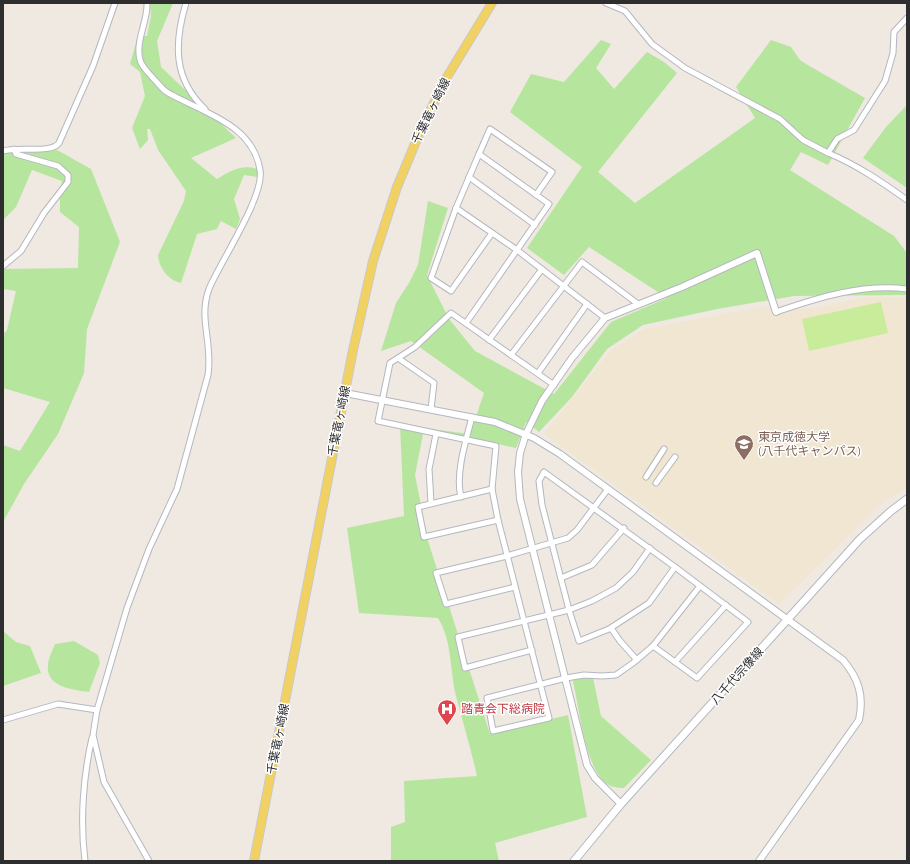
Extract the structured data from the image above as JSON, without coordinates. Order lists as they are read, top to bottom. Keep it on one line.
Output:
{"streets":{"main road":["千葉竜ヶ崎線","八千代宗像線"]},"places":{"school or university":["東京成徳大学 (八千代キャンパス)"],"hospital":["踏青会下総病院"]}}
